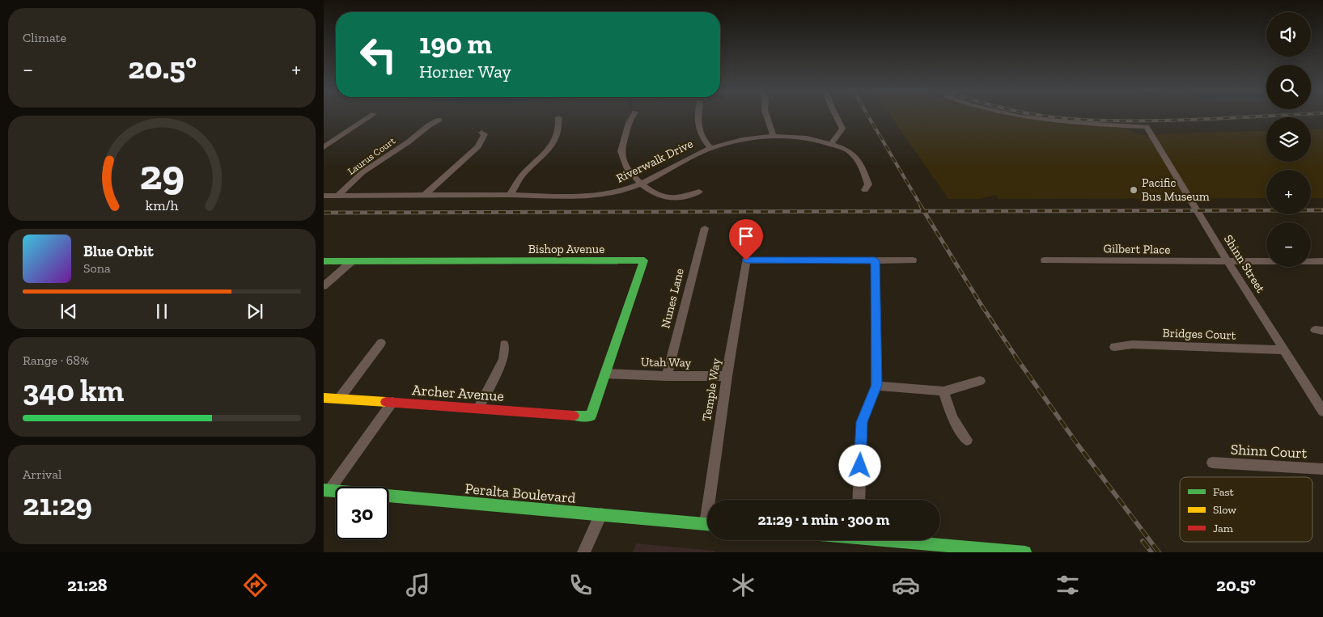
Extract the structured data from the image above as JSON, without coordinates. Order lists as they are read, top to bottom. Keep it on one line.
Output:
{"streets":{"street":["Laurus Court","Riverwalk Drive","Bishop Avenue","Gilbert Place","Shinn Street","Nunes Lane","Bridges Court","Utah Way","Temple Way","Archer Avenue","Shinn Court","Peralta Boulevard"]},"crossings":[["Laurus Court","Riverwalk Drive"],["Bishop Avenue","Utah Way"],["Bishop Avenue","Archer Avenue"],["Gilbert Place","Shinn Street"],["Shinn Street","Bridges Court"],["Nunes Lane","Utah Way"],["Utah Way","Temple Way"]],"places":["Pacific Bus Museum"],"legend":["Fast","Slow","Jam"],"page":{"tile":["Climate",["Range · 68%","340 km"],["Arrival","21:29"]],"map_buttons":["+","−"],"turn":["190 m","Horner Way"],"heat":["−","20.5°","+"],"song":["Blue Orbit","Sona"],"limit":"30","trip":"21:29 · 1 min · 300 m","tabs":["21:28","20.5°"],"gauge":["29","km/h"]}}
